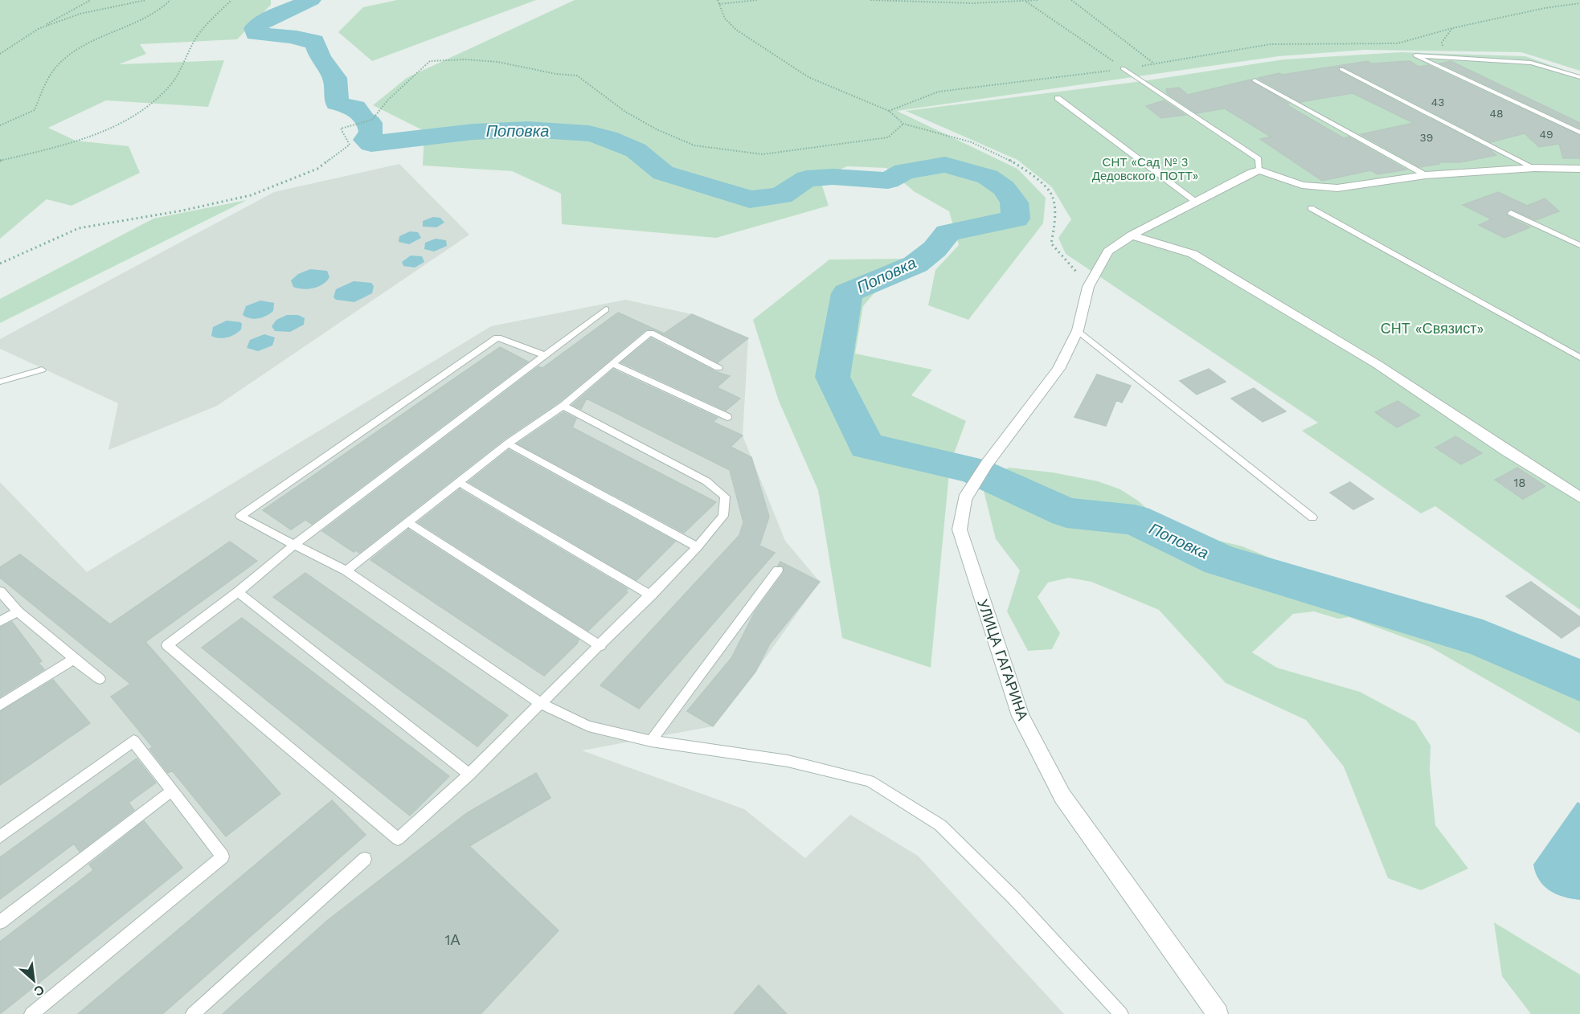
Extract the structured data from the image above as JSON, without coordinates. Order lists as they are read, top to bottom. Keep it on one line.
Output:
{"streets":{"street":["УЛИЦА ГАГАРИНА"]},"water":["Поповка"],"parks":["СНТ «Сад № 3 Дедовского ПОТТ»","СНТ «Связист»"],"house_numbers":["43","48","49","39","18","1А"],"north":"bottom right"}
